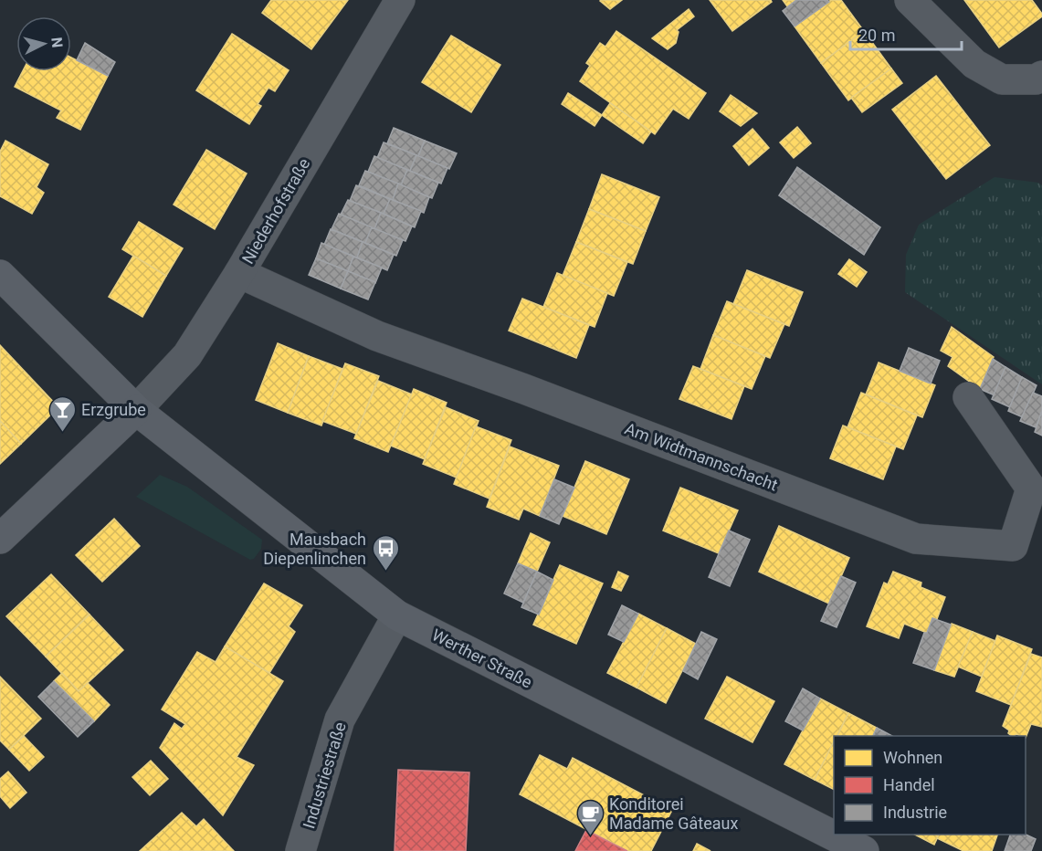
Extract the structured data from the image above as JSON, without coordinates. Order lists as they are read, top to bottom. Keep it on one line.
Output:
{"streets":{"street":["Niederhofstraße","Am Widtmannschacht","Werther Straße","Industriestraße"]},"crossings":[["Niederhofstraße","Am Widtmannschacht"],["Niederhofstraße","Werther Straße"],["Werther Straße","Industriestraße"]],"places":{"bar":["Erzgrube"],"bus stop":["Mausbach Diepenlinchen"],"cafe":["Konditorei Madame Gâteaux"]},"legend":["Wohnen","Handel","Industrie"],"scale_bar":"20 m","north":"right"}
